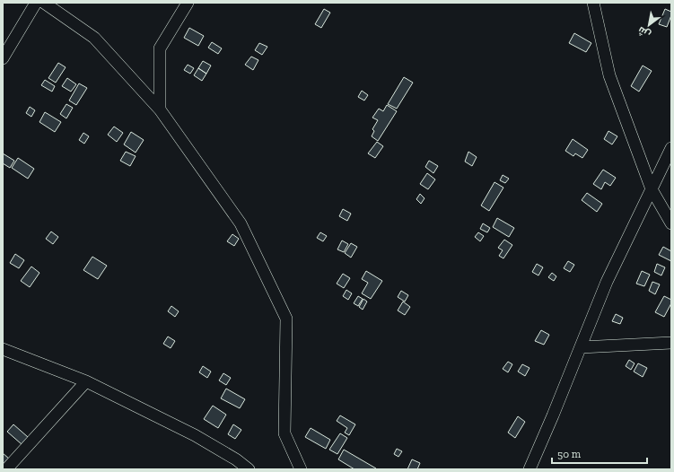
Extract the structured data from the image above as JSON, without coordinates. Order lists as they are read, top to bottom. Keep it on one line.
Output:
{"scale_bar":"50 m","north":"bottom left"}
